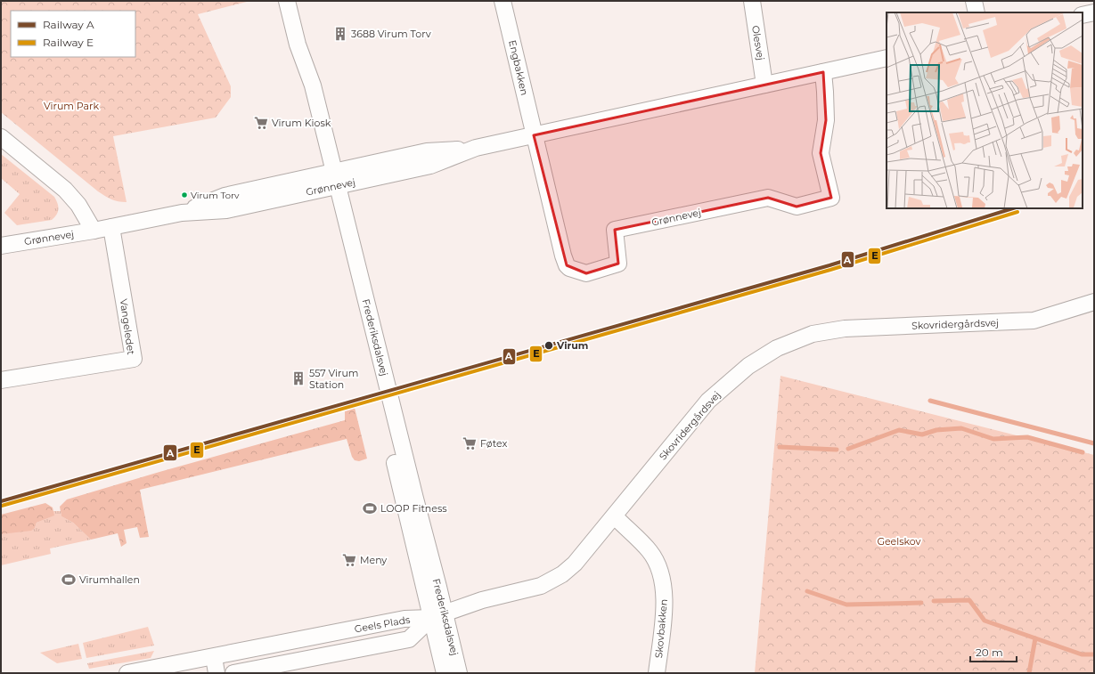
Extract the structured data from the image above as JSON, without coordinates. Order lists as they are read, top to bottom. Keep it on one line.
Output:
{"streets":{"street":["Olesvej","Engbakken","Grønnevej","Skovridergårdsvej","Vangeledet","Frederiksdalsvej","Geels Plads","Skovbakken"]},"crossings":[["Olesvej","Grønnevej"],["Engbakken","Grønnevej"],["Grønnevej","Vangeledet"],["Grønnevej","Frederiksdalsvej"],["Skovridergårdsvej","Frederiksdalsvej"],["Skovridergårdsvej","Geels Plads"],["Skovridergårdsvej","Skovbakken"],["Frederiksdalsvej","Geels Plads"]],"parks":["Virum Park","Geelskov"],"places":{"building":["3688 Virum Torv","557 Virum Station"],"supermarket":["Virum Kiosk","Føtex","Meny"],"other":["Virum Torv","Virum"],"sports":["LOOP Fitness","Virumhallen"]},"lines":["rail line A","rail line E"],"legend":["Railway A","Railway E"],"scale_bar":"20 m"}
